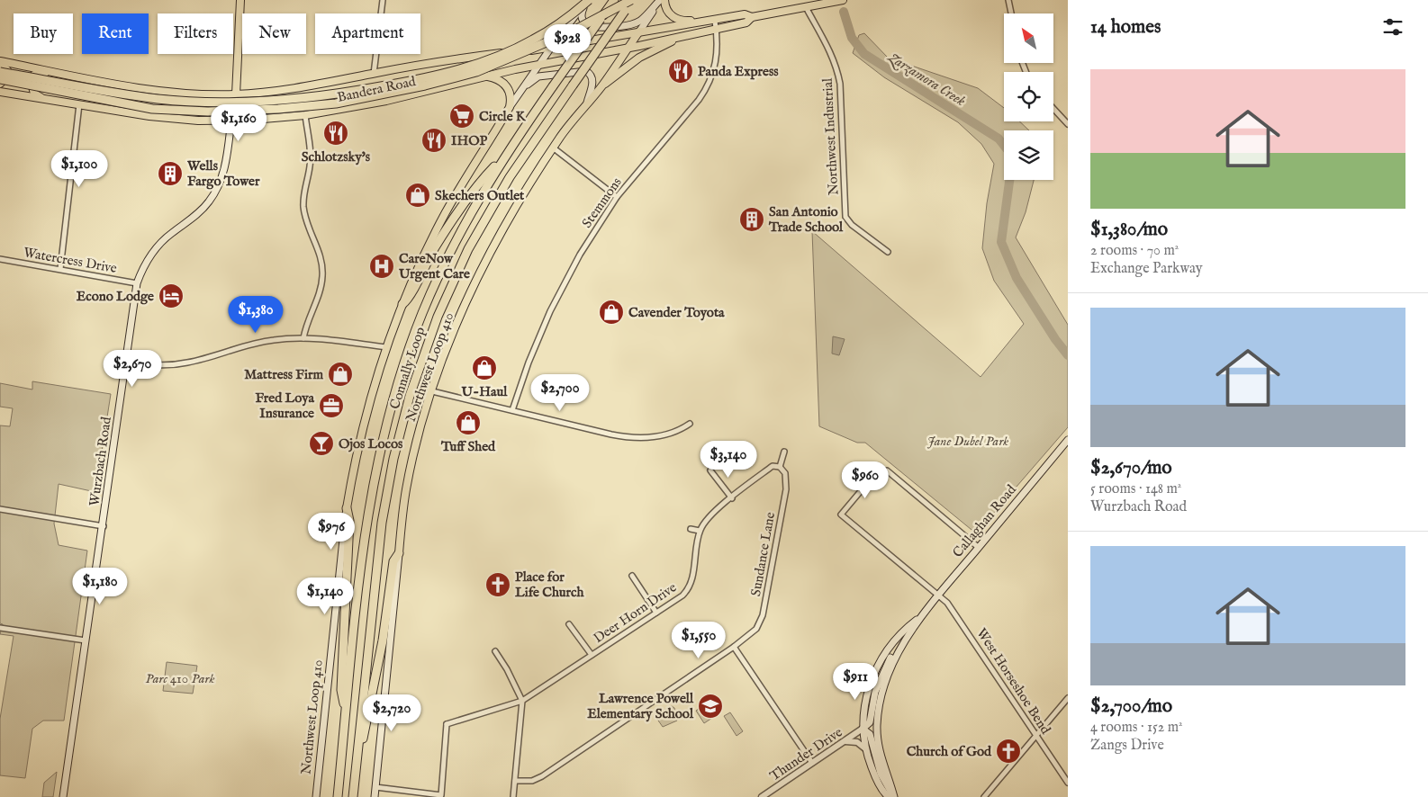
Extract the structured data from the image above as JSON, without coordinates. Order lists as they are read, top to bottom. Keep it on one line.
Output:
{"streets":{"highway":["Connally Loop"],"main road":["Bandera Road","Northwest Loop 410","Wurzbach Road","Callaghan Road"],"street":["Northwest Industrial","Stemmons","Watercress Drive","Sundance Lane","Deer Horn Drive","West Horseshoe Bend","Thunder Drive"]},"crossings":[["Bandera Road","Northwest Industrial"],["Bandera Road","Stemmons"],["Bandera Road","Northwest Loop 410"],["Bandera Road","Wurzbach Road"],["Watercress Drive","Wurzbach Road"],["Callaghan Road","West Horseshoe Bend"],["Callaghan Road","Thunder Drive"],["Sundance Lane","Deer Horn Drive"]],"water":["Zarzamora Creek"],"parks":["Jane Dubel Park","Parc 410 Park"],"places":{"restaurant":["Panda Express","Schlotzsky's","IHOP"],"supermarket":["Circle K"],"building":["Wells Fargo Tower","San Antonio Trade School"],"shop":["Skechers Outlet","Cavender Toyota","U-Haul","Mattress Firm","Tuff Shed"],"hospital":["CareNow Urgent Care"],"hotel":["Econo Lodge"],"office":["Fred Loya Insurance"],"bar":["Ojos Locos"],"church":["Place for Life Church","Church of God"],"school or university":["Lawrence Powell Elementary School"]},"north":"top left","page":{"heading":"14 homes","chip":["Buy","Rent","Filters","New","Apartment"],"price":["$928","$1,160","$1,100","$1,380","$2,670","$2,700","$3,140","$960","$976","$1,180","$1,140","$1,550","$911","$2,720"],"list":[{"name":"$1,380/mo","note":"2 rooms · 70 m² · Exchange Parkway"},{"name":"$2,670/mo","note":"5 rooms · 148 m² · Wurzbach Road"},{"name":"$2,700/mo","note":"4 rooms · 152 m² · Zangs Drive"}]}}
